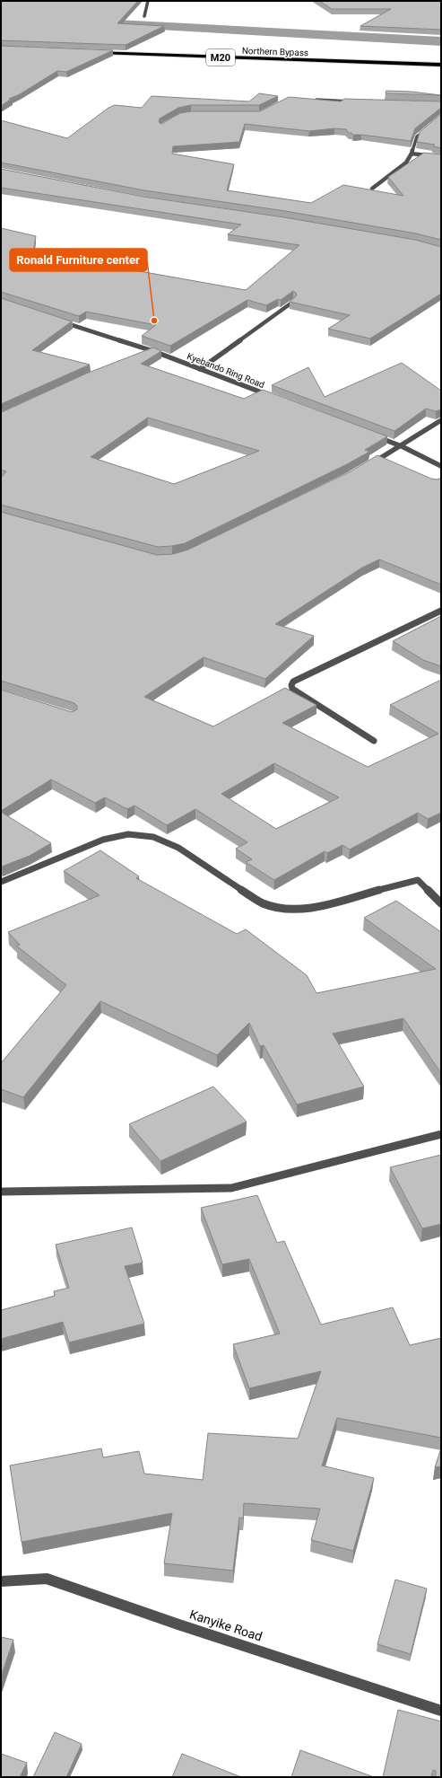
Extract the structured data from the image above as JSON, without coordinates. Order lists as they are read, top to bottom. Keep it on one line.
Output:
{"streets":{"highway":["Northern Bypass","M20"],"street":["Kyebando Ring Road","Kanyike Road"]},"places":["Ronald Furniture center"]}
